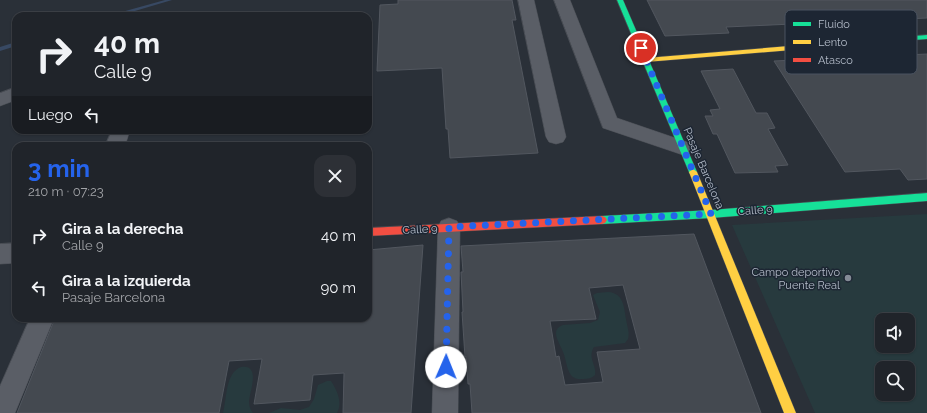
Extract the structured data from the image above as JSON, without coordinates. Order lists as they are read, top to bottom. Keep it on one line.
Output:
{"streets":{"street":["Pasaje Barcelona","Calle 9"]},"crossings":[["Pasaje Barcelona","Calle 9"]],"places":["Campo deportivo Puente Real"],"legend":["Fluido","Lento","Atasco"],"page":{"turn":["40 m","Calle 9"],"then":"Luego","heading":["3 min","210 m · 07:23"],"list":[{"name":"Gira a la derecha","note":"Calle 9","value":"40 m"},{"name":"Gira a la izquierda","note":"Pasaje Barcelona","value":"90 m"}]}}
